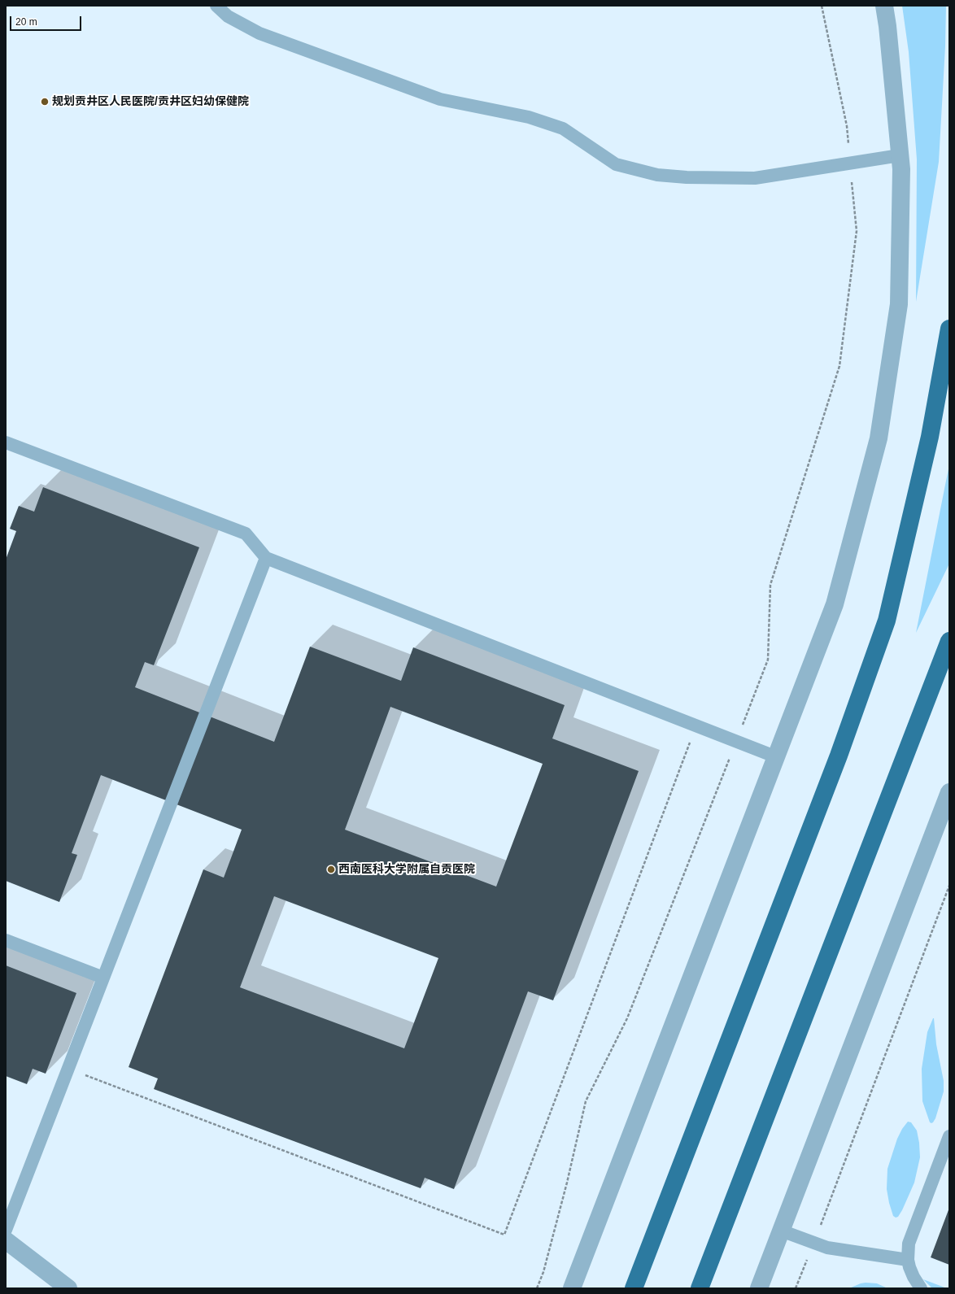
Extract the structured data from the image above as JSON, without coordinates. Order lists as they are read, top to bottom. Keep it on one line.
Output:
{"places":["规划贡井区人民医院/贡井区妇幼保健院","西南医科大学附属自贡医院"],"scale_bar":"20 m"}
